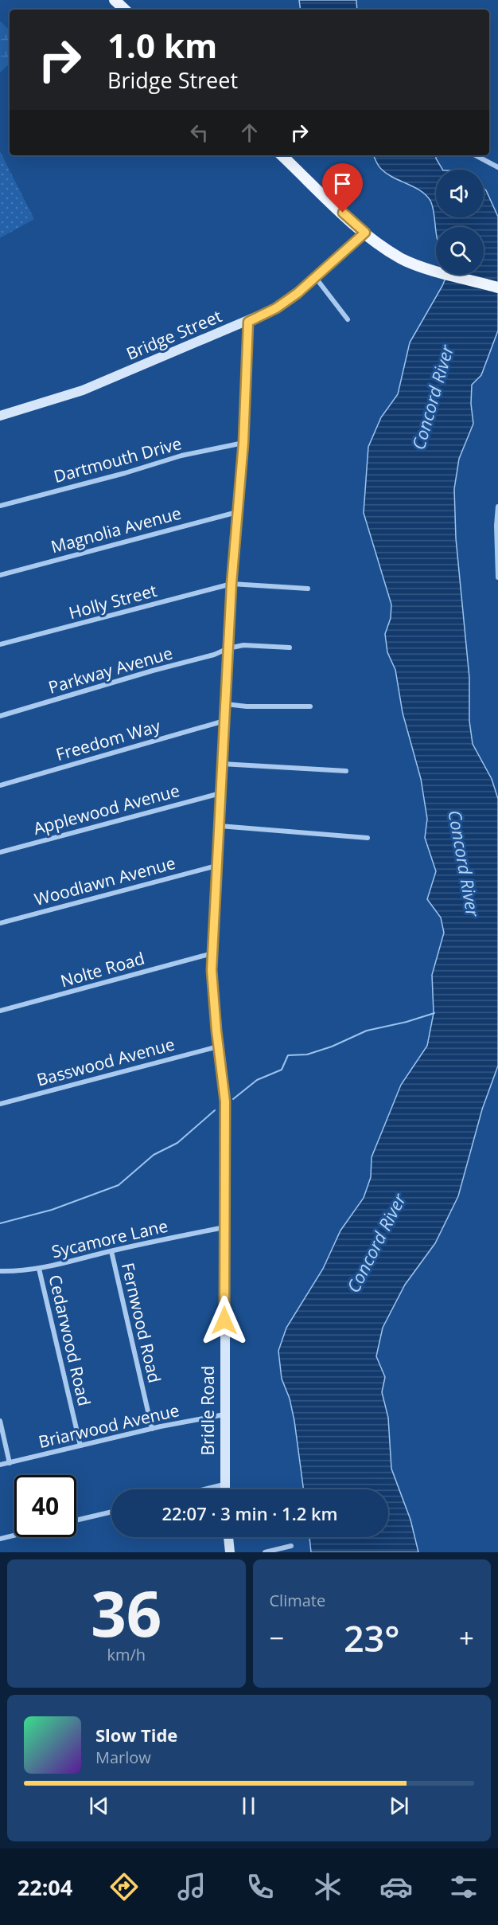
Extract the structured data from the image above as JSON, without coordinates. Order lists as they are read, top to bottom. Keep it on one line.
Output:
{"streets":{"street":["Bridge Street","Dartmouth Drive","Magnolia Avenue","Holly Street","Parkway Avenue","Freedom Way","Applewood Avenue","Woodlawn Avenue","Nolte Road","Basswood Avenue","Sycamore Lane","Fernwood Road","Cedarwood Road","Bridle Road","Briarwood Avenue"]},"crossings":[["Bridge Street","Bridle Road"],["Dartmouth Drive","Bridle Road"],["Magnolia Avenue","Bridle Road"],["Holly Street","Bridle Road"],["Parkway Avenue","Bridle Road"],["Freedom Way","Bridle Road"],["Applewood Avenue","Bridle Road"],["Woodlawn Avenue","Bridle Road"],["Nolte Road","Bridle Road"],["Basswood Avenue","Bridle Road"],["Sycamore Lane","Fernwood Road"],["Sycamore Lane","Cedarwood Road"],["Sycamore Lane","Bridle Road"],["Fernwood Road","Briarwood Avenue"],["Cedarwood Road","Briarwood Avenue"],["Bridle Road","Briarwood Avenue"]],"water":["Concord River"],"page":{"turn":["1.0 km","Bridge Street"],"limit":"40","trip":"22:07 · 3 min · 1.2 km","tile":[["36","km/h"],"Climate"],"heat":["−","23°","+"],"song":["Slow Tide","Marlow"],"tabs":"22:04"}}
